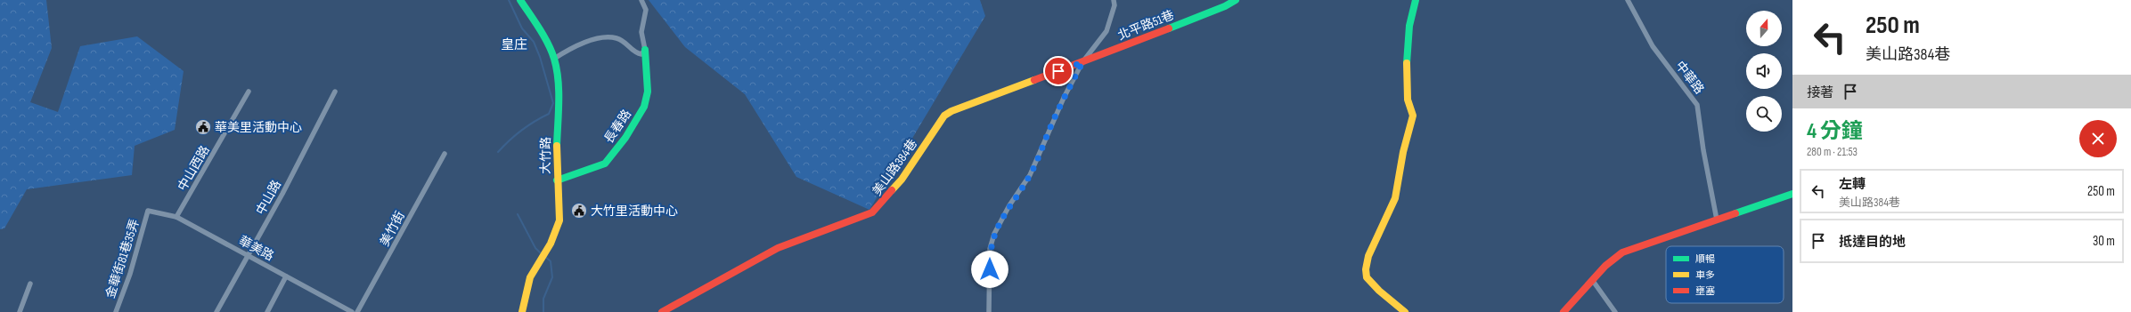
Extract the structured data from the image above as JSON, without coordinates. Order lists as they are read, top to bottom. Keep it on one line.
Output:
{"streets":{"street":["北平路51巷","中華路","長春路","大竹路","美山路384巷","中山西路","中山路","美竹街","華美路","金華街81巷35弄"]},"crossings":[["北平路51巷","美山路384巷"],["長春路","大竹路"],["中山西路","華美路"],["中山路","華美路"],["華美路","金華街81巷35弄"]],"districts":["皇庄"],"places":{"public building":["華美里活動中心","大竹里活動中心"]},"legend":["順暢","車多","壅塞"],"north":"top","page":{"turn":["250 m","美山路384巷"],"then":"接著","heading":["4 分鐘","280 m · 21:53"],"list":[{"name":"左轉","note":"美山路384巷","value":"250 m"},{"name":"抵達目的地","value":"30 m"}]}}
